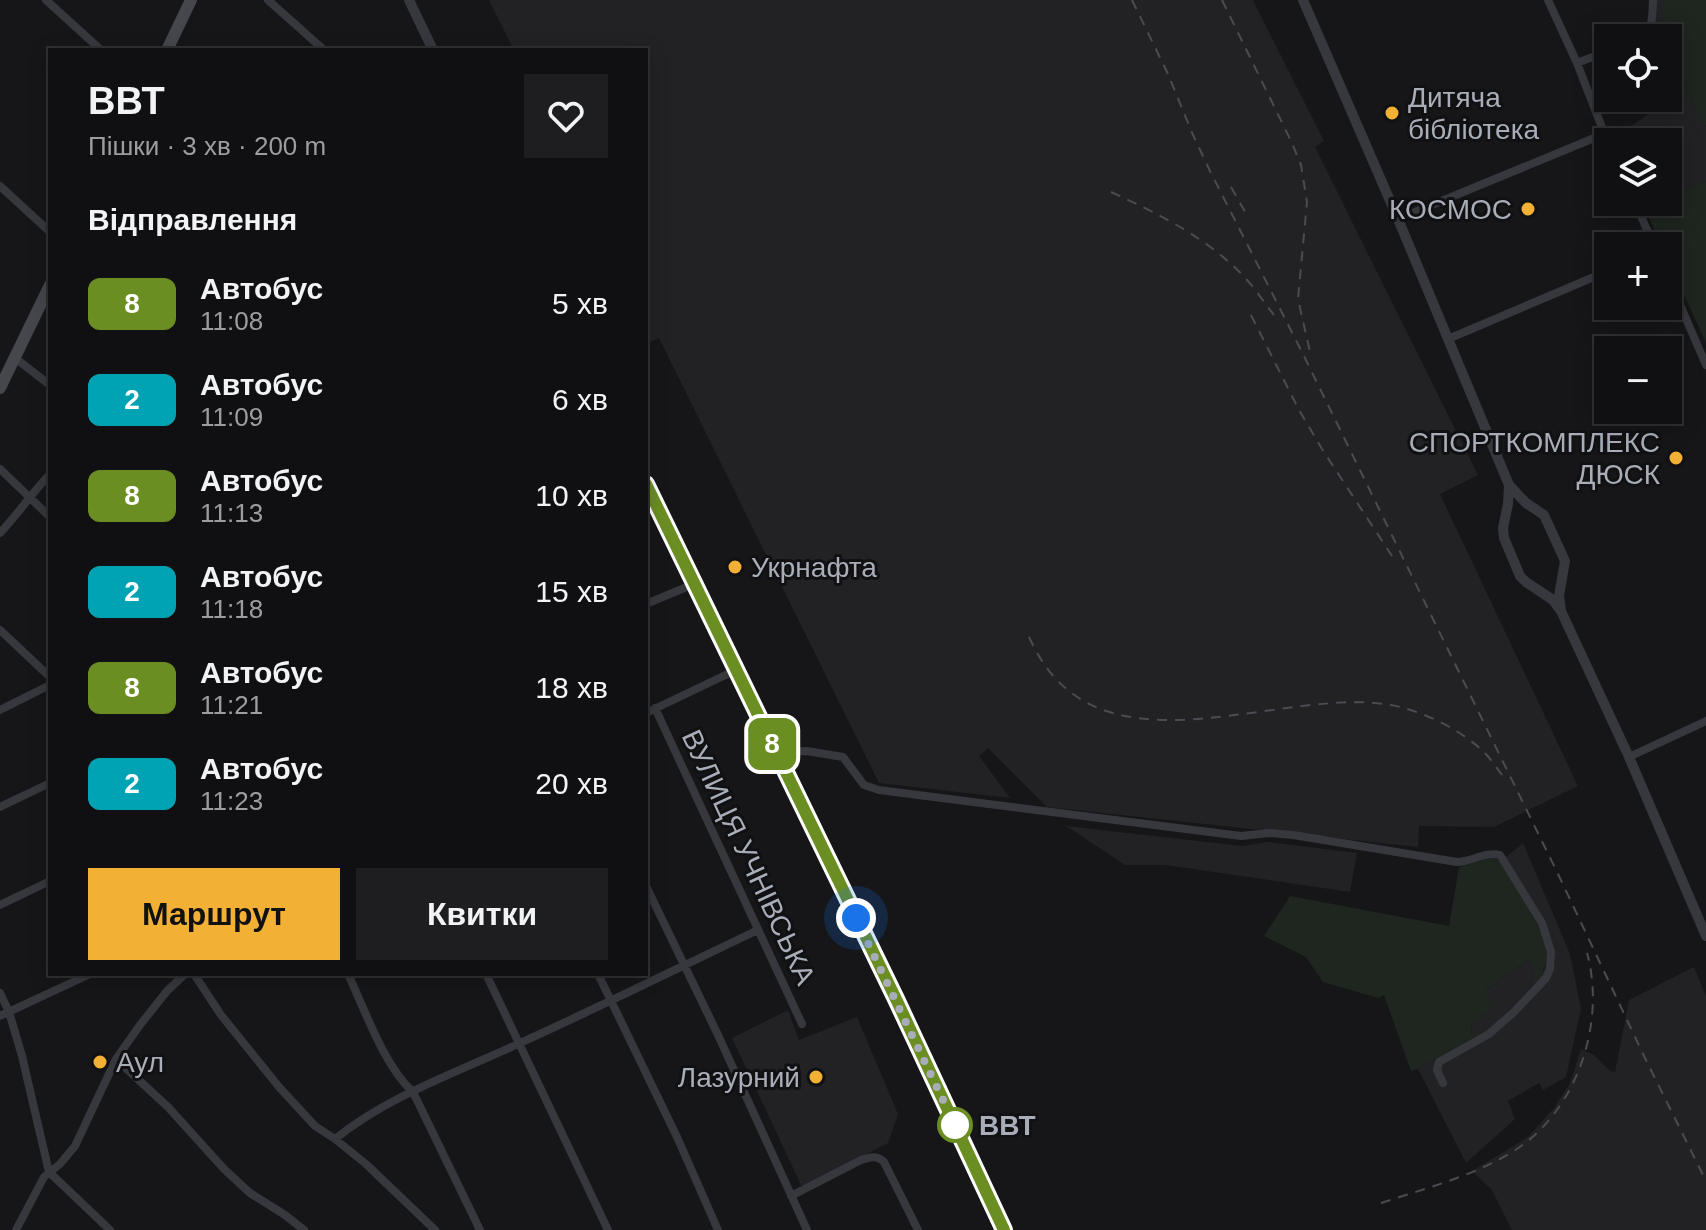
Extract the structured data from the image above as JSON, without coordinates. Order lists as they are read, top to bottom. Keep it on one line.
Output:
{"streets":{"street":["ВУЛИЦЯ УЧНІВСЬКА"]},"places":["Дитяча бібліотека","КОСМОС","СПОРТКОМПЛЕКС ДЮСК","Укрнафта","Аул","Лазурний","ВВТ"],"lines":["bus line 8"],"page":{"on_map":"8","map_buttons":["+","−"],"heading":[["ВВТ","Пішки · 3 хв · 200 m"],"Відправлення"],"list":[{"mark":"8","name":"Автобус","note":"11:08","value":"5 хв"},{"mark":"2","name":"Автобус","note":"11:09","value":"6 хв"},{"mark":"8","name":"Автобус","note":"11:13","value":"10 хв"},{"mark":"2","name":"Автобус","note":"11:18","value":"15 хв"},{"mark":"8","name":"Автобус","note":"11:21","value":"18 хв"},{"mark":"2","name":"Автобус","note":"11:23","value":"20 хв"}],"buttons":["Маршрут","Квитки"]}}
